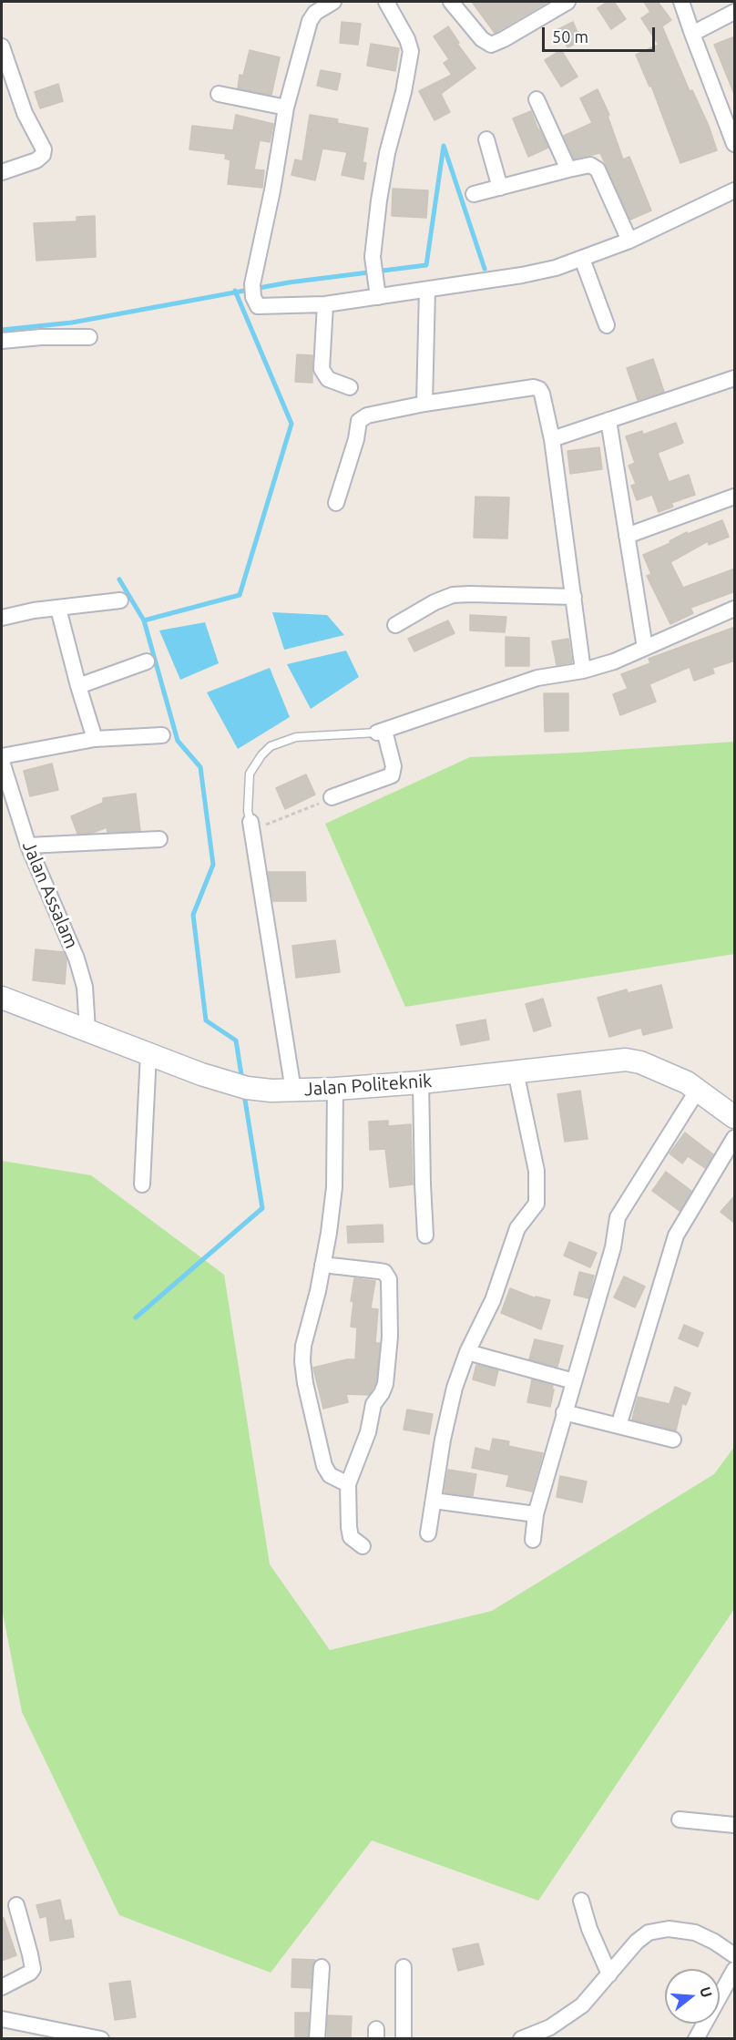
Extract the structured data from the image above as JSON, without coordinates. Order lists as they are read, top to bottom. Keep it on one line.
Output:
{"streets":{"street":["Jalan Assalam","Jalan Politeknik"]},"crossings":[["Jalan Assalam","Jalan Politeknik"]],"scale_bar":"50 m","north":"right"}
